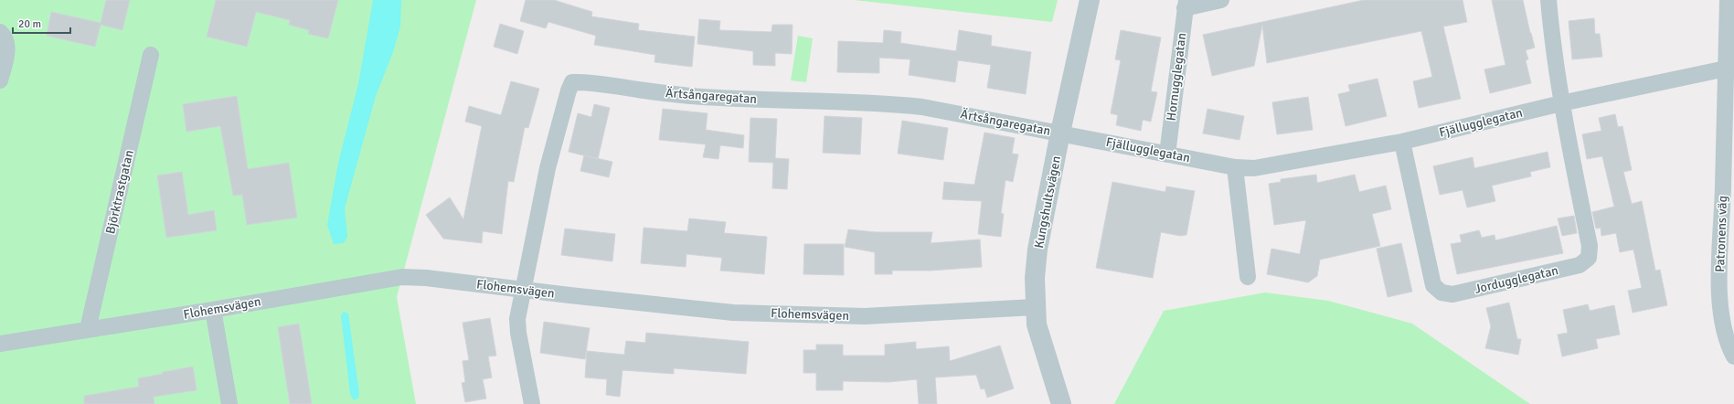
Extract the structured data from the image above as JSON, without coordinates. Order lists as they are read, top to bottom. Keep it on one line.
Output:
{"streets":{"street":["Hornugglegatan","Ärtsångaregatan","Fjällugglegatan","Björktrastgatan","Kungshultsvägen","Patronens väg","Jordugglegatan","Flohemsvägen"]},"crossings":[["Hornugglegatan","Fjällugglegatan"],["Ärtsångaregatan","Fjällugglegatan"],["Ärtsångaregatan","Kungshultsvägen"],["Ärtsångaregatan","Flohemsvägen"],["Fjällugglegatan","Kungshultsvägen"],["Fjällugglegatan","Patronens väg"],["Fjällugglegatan","Jordugglegatan"],["Björktrastgatan","Flohemsvägen"],["Kungshultsvägen","Flohemsvägen"]],"scale_bar":"20 m"}
